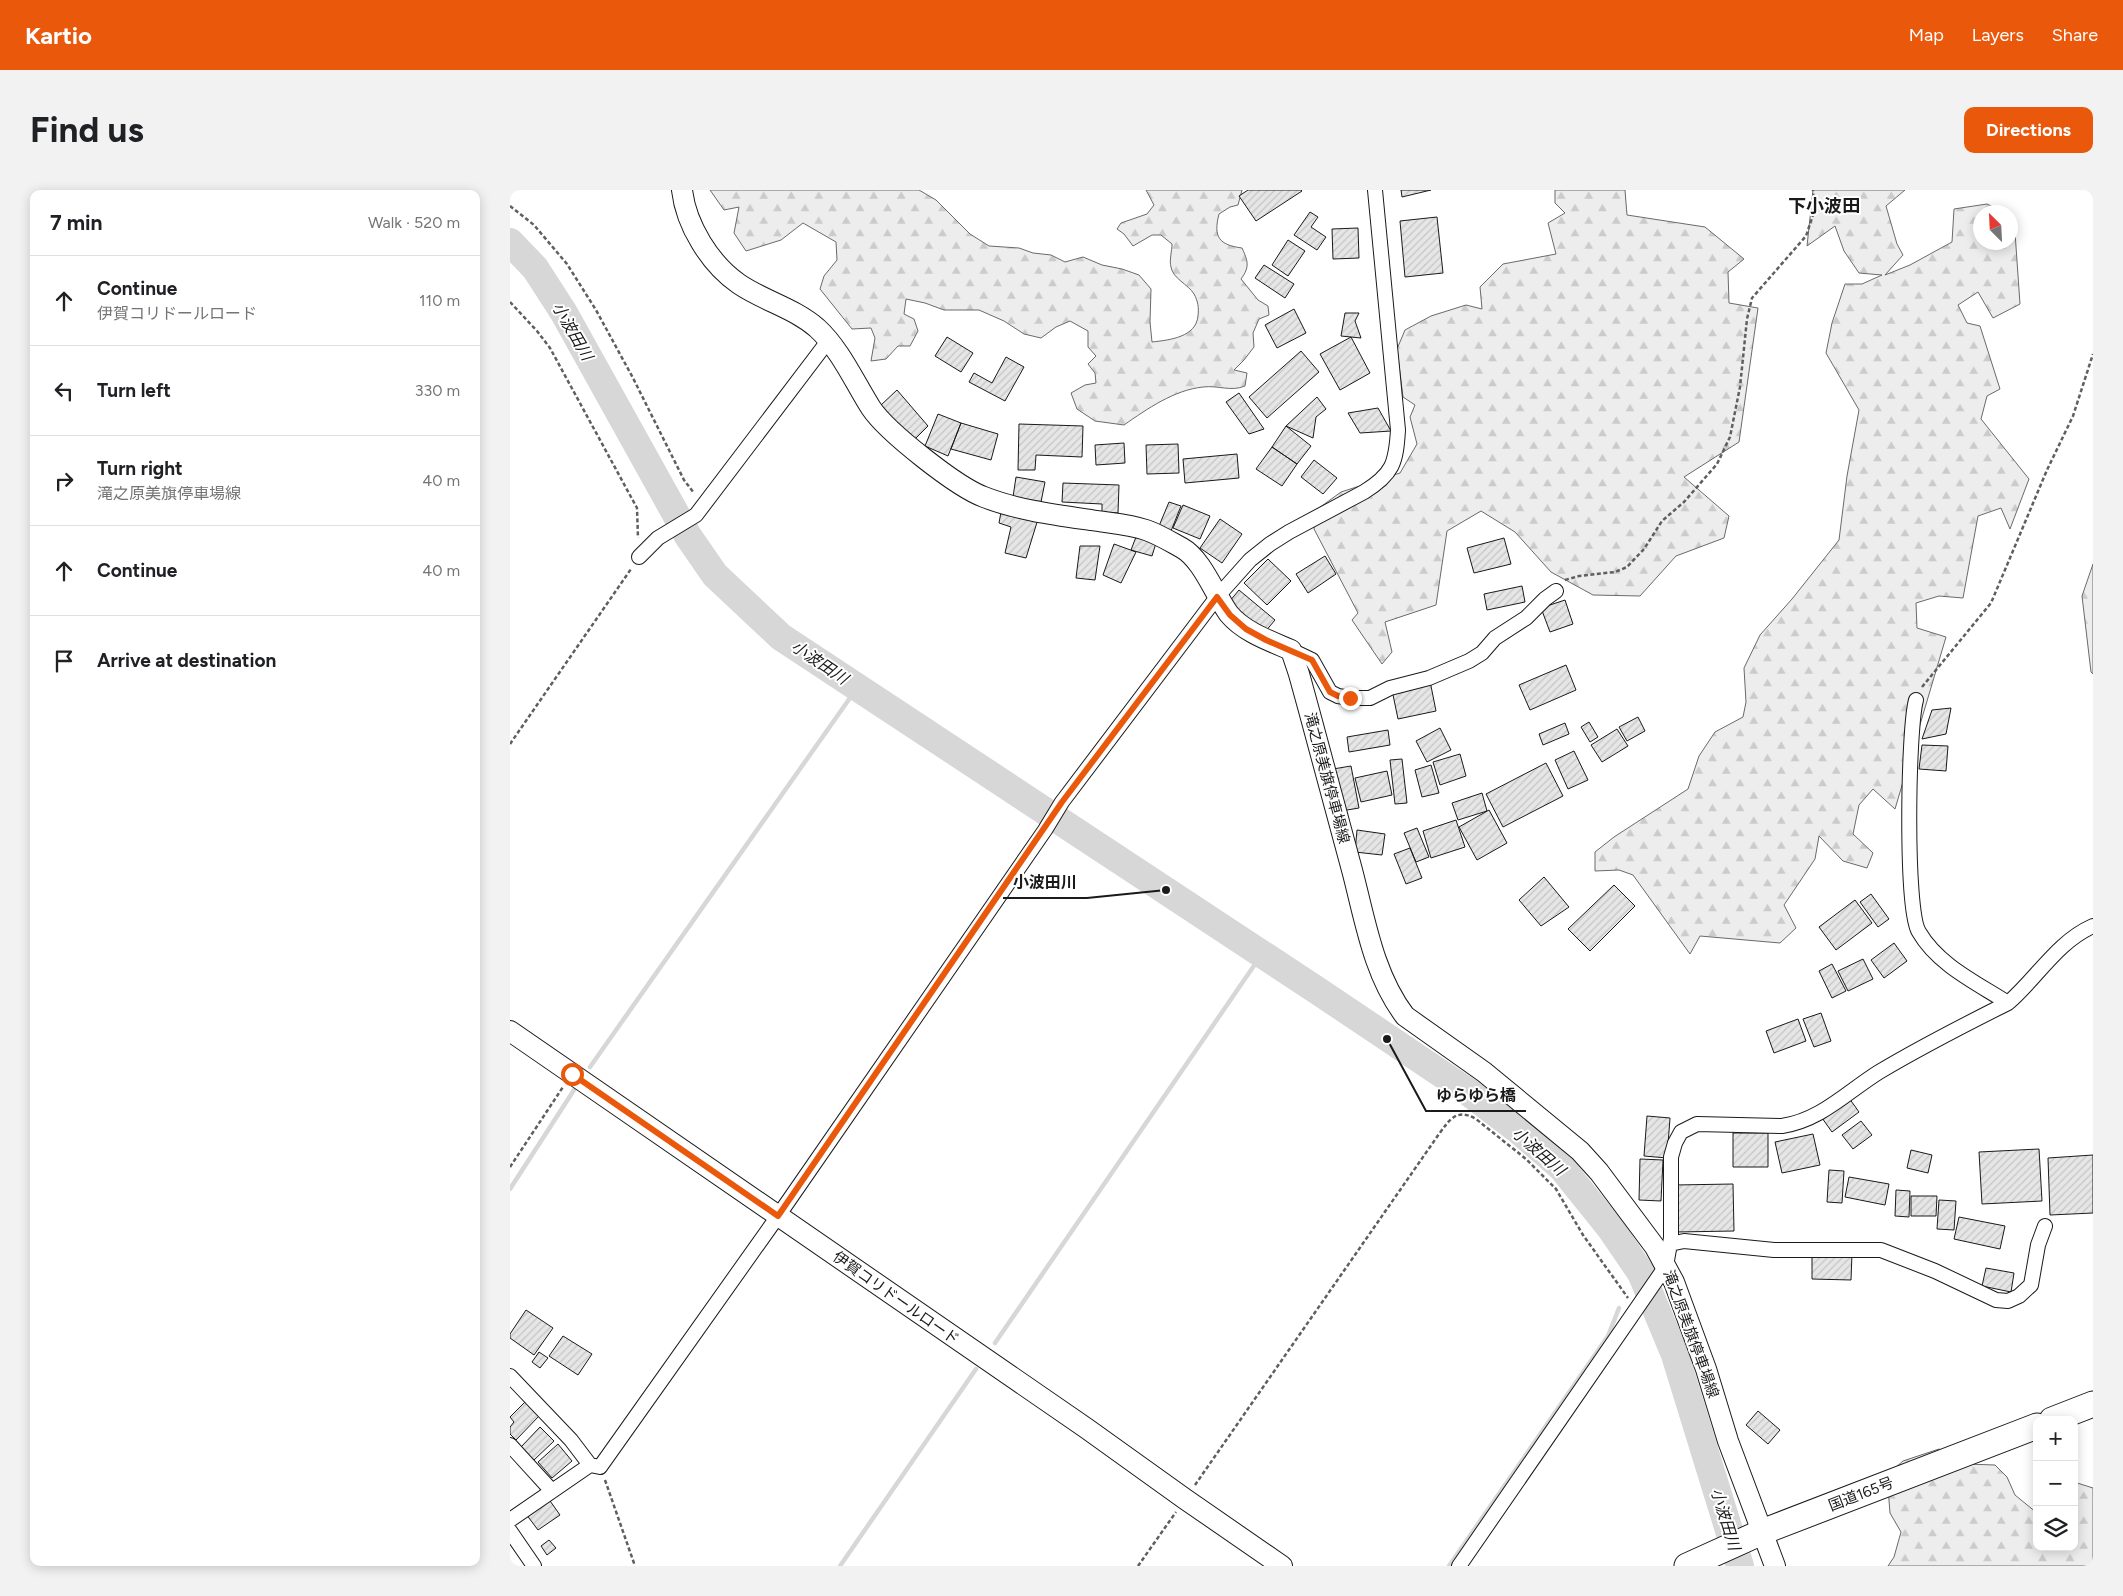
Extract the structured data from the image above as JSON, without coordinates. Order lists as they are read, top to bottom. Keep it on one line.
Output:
{"streets":{"highway":["国道165号"],"main road":["滝之原美旗停車場線","伊賀コリドールロード"]},"crossings":[["滝之原美旗停車場線","国道165号"]],"districts":["下小波田"],"water":["小波田川"],"places":["小波田川","ゆらゆら橋"],"north":"top left","page":{"header":"Kartio","nav":["Map","Layers","Share"],"buttons":"Directions","title":"Find us","heading":["7 min","Walk · 520 m"],"list":[["Continue","伊賀コリドールロード","110 m"],["Turn left","330 m"],["Turn right","滝之原美旗停車場線","40 m"],["Continue","40 m"],"Arrive at destination"],"map_buttons":["+","−"]}}
